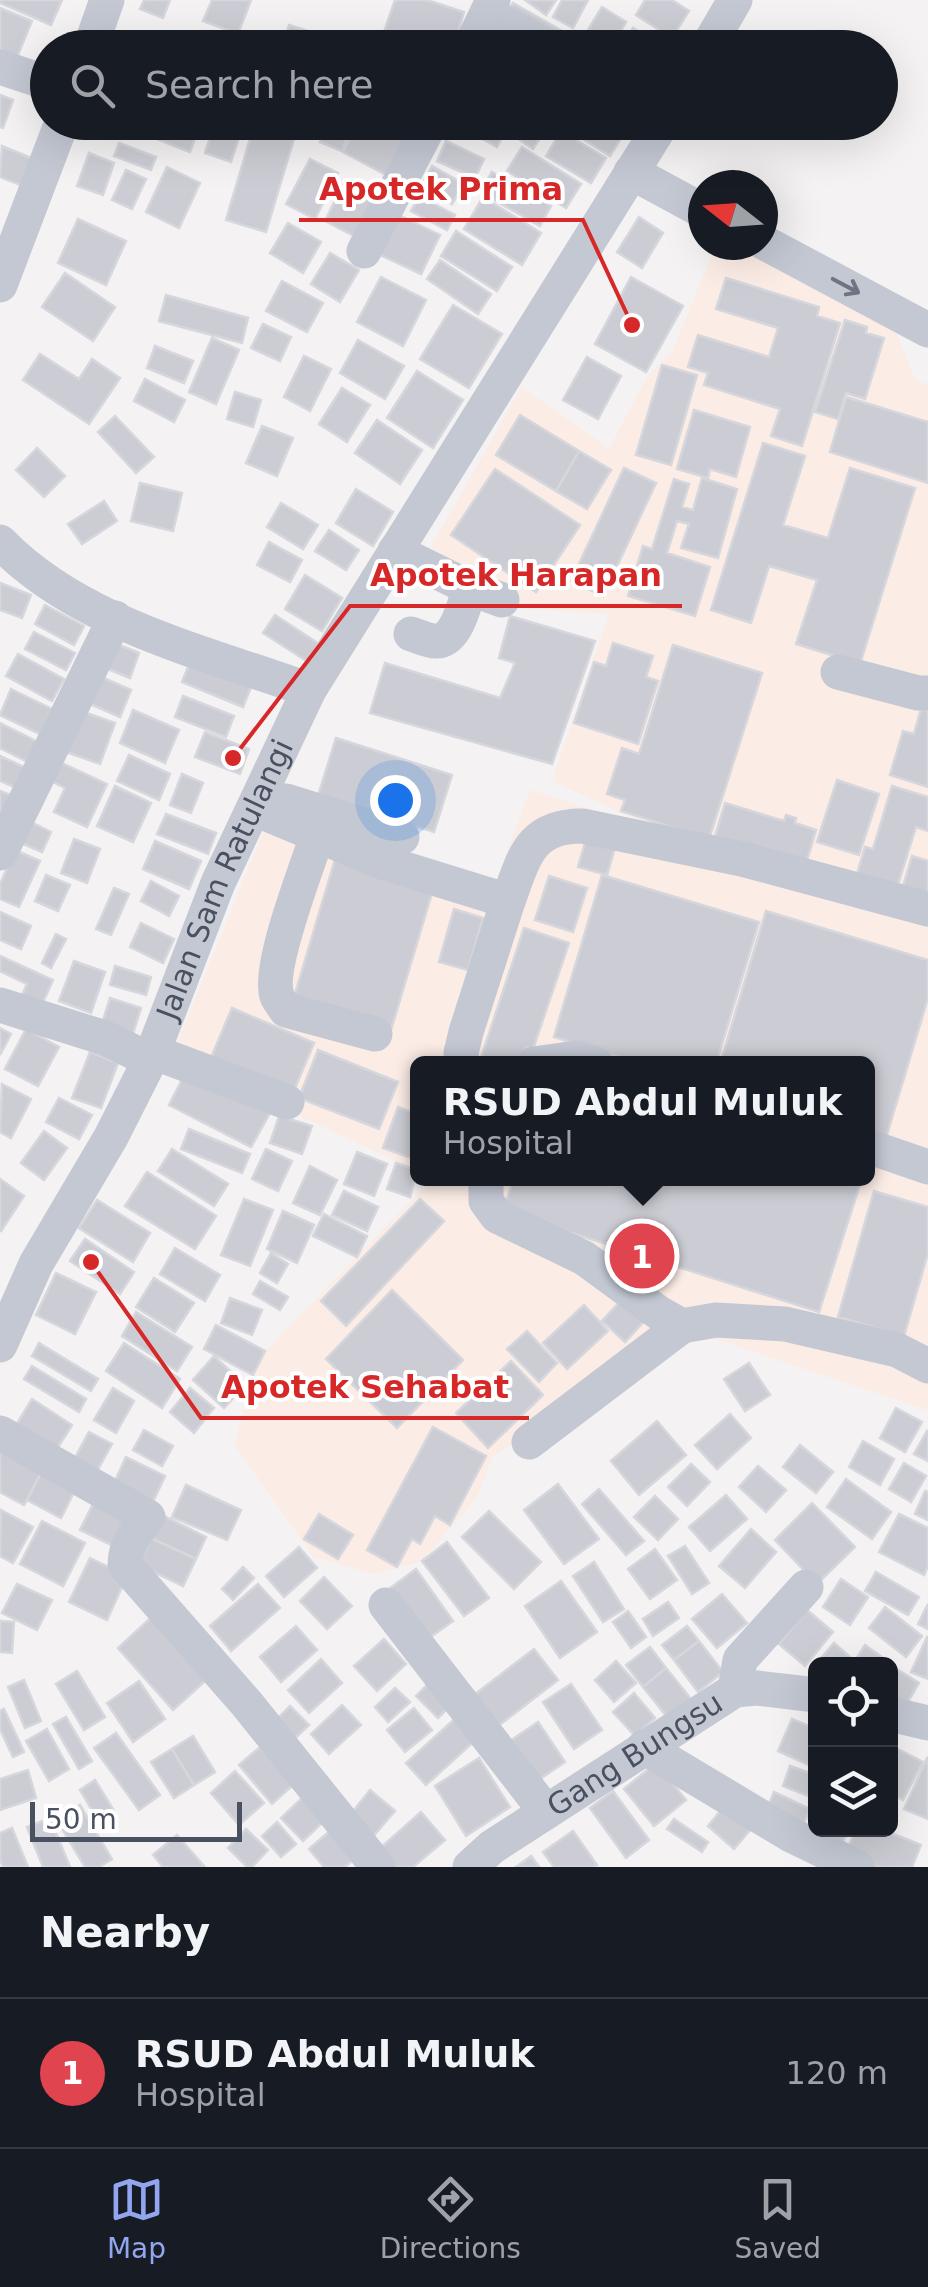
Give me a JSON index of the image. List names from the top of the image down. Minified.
{"streets":{"street":["Jalan Sam Ratulangi","Gang Bungsu"]},"places":["Apotek Prima","Apotek Harapan","Apotek Sehabat"],"scale_bar":"50 m","north":"left","page":{"search":"Search here","popup":["RSUD Abdul Muluk","Hospital"],"pins":"1","scale":"50 m","heading":"Nearby","list":[{"mark":"1","name":"RSUD Abdul Muluk","note":"Hospital","value":"120 m"}],"nav":["Map","Directions","Saved"]}}
